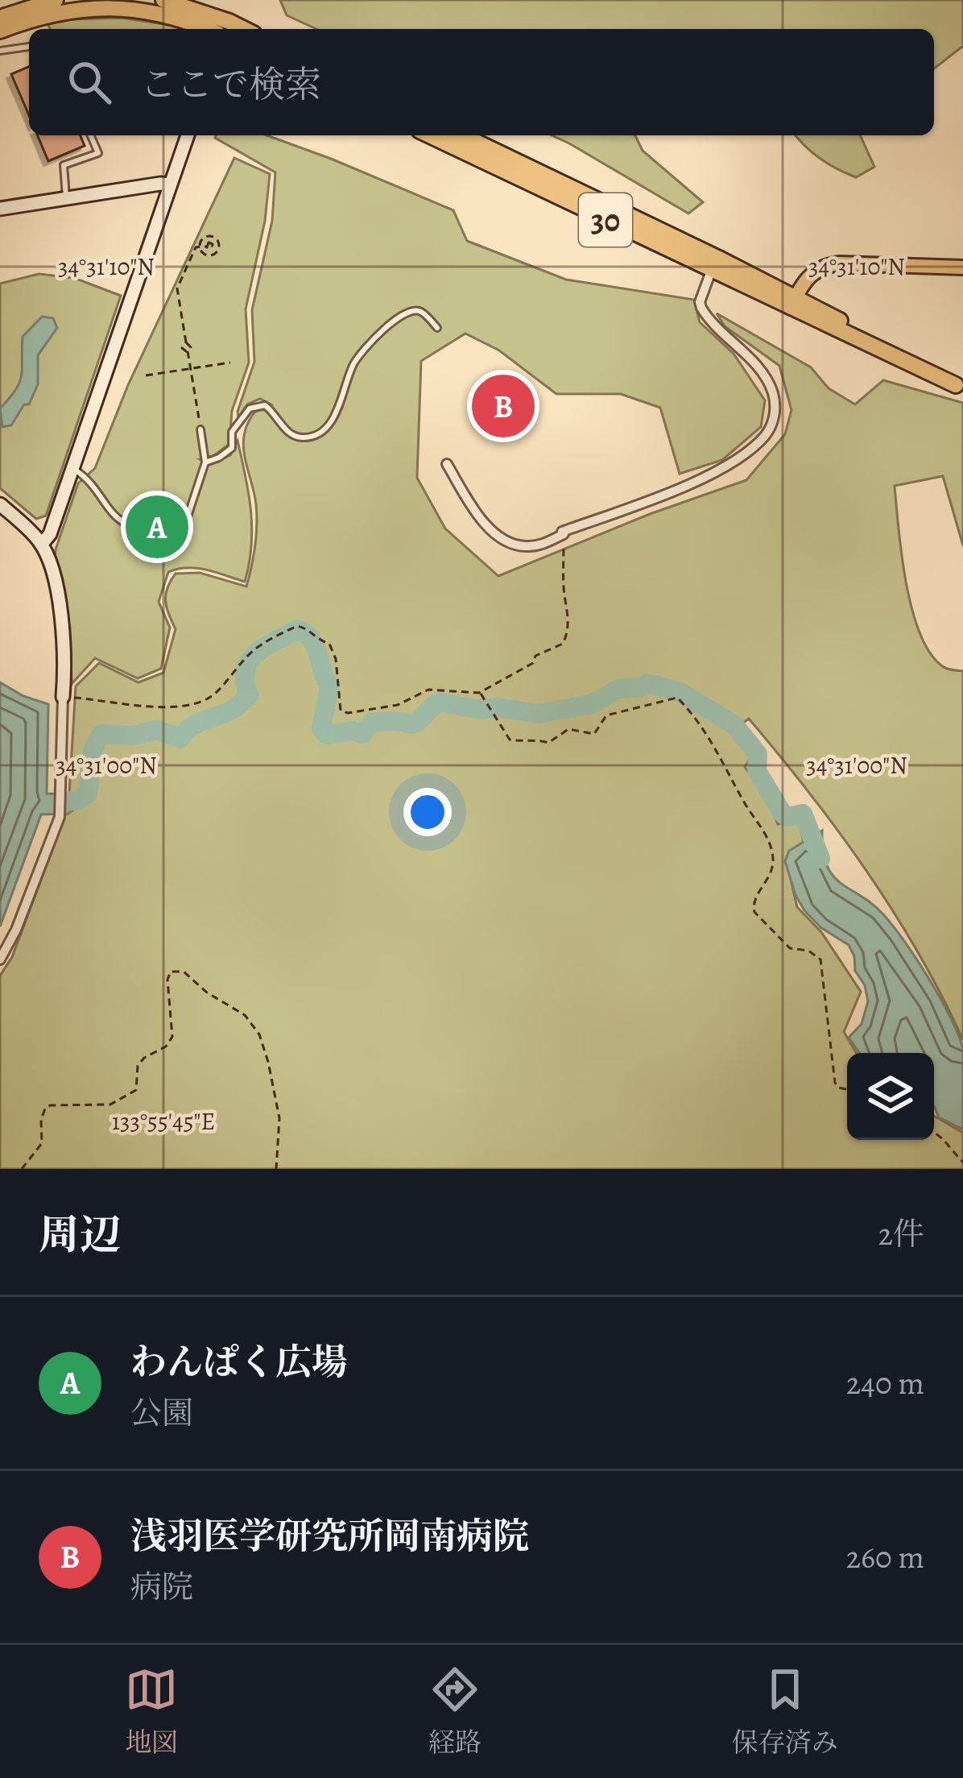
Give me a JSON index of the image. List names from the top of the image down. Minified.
{"streets":{"highway":["30"]},"page":{"search":"ここで検索","pins":["B","A"],"heading":["周辺","2件"],"list":[{"mark":"A","name":"わんぱく広場","note":"公園","value":"240 m"},{"mark":"B","name":"浅羽医学研究所岡南病院","note":"病院","value":"260 m"}],"nav":["地図","経路","保存済み"]},"coordinates":["34°31'10\"N","34°31'00\"N","133°55'45\"E"]}
